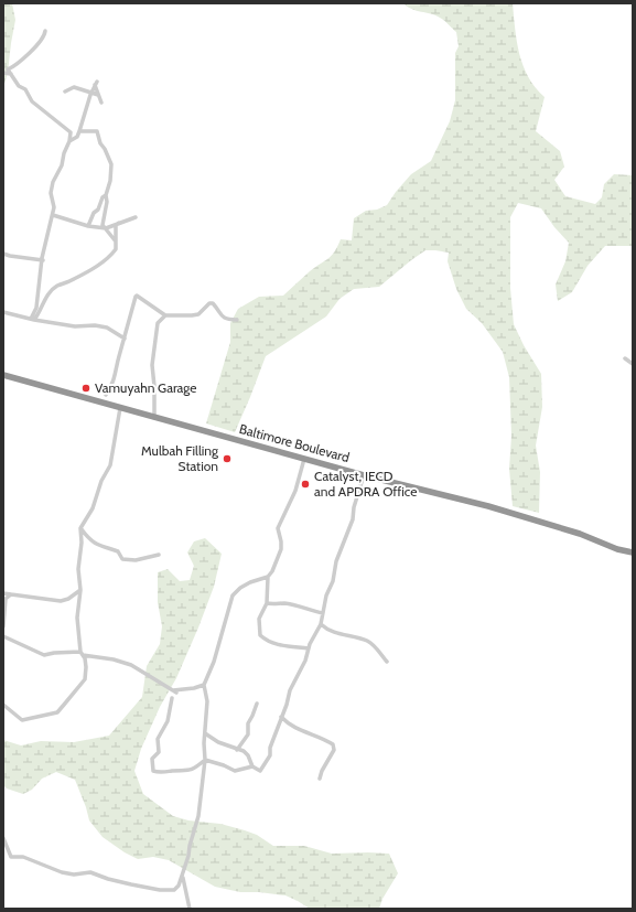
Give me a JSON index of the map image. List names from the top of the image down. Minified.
{"streets":{"highway":["Baltimore Boulevard"]},"places":["Vamuyahn Garage","Mulbah Filling Station","Catalyst, IECD and APDRA Office"]}
